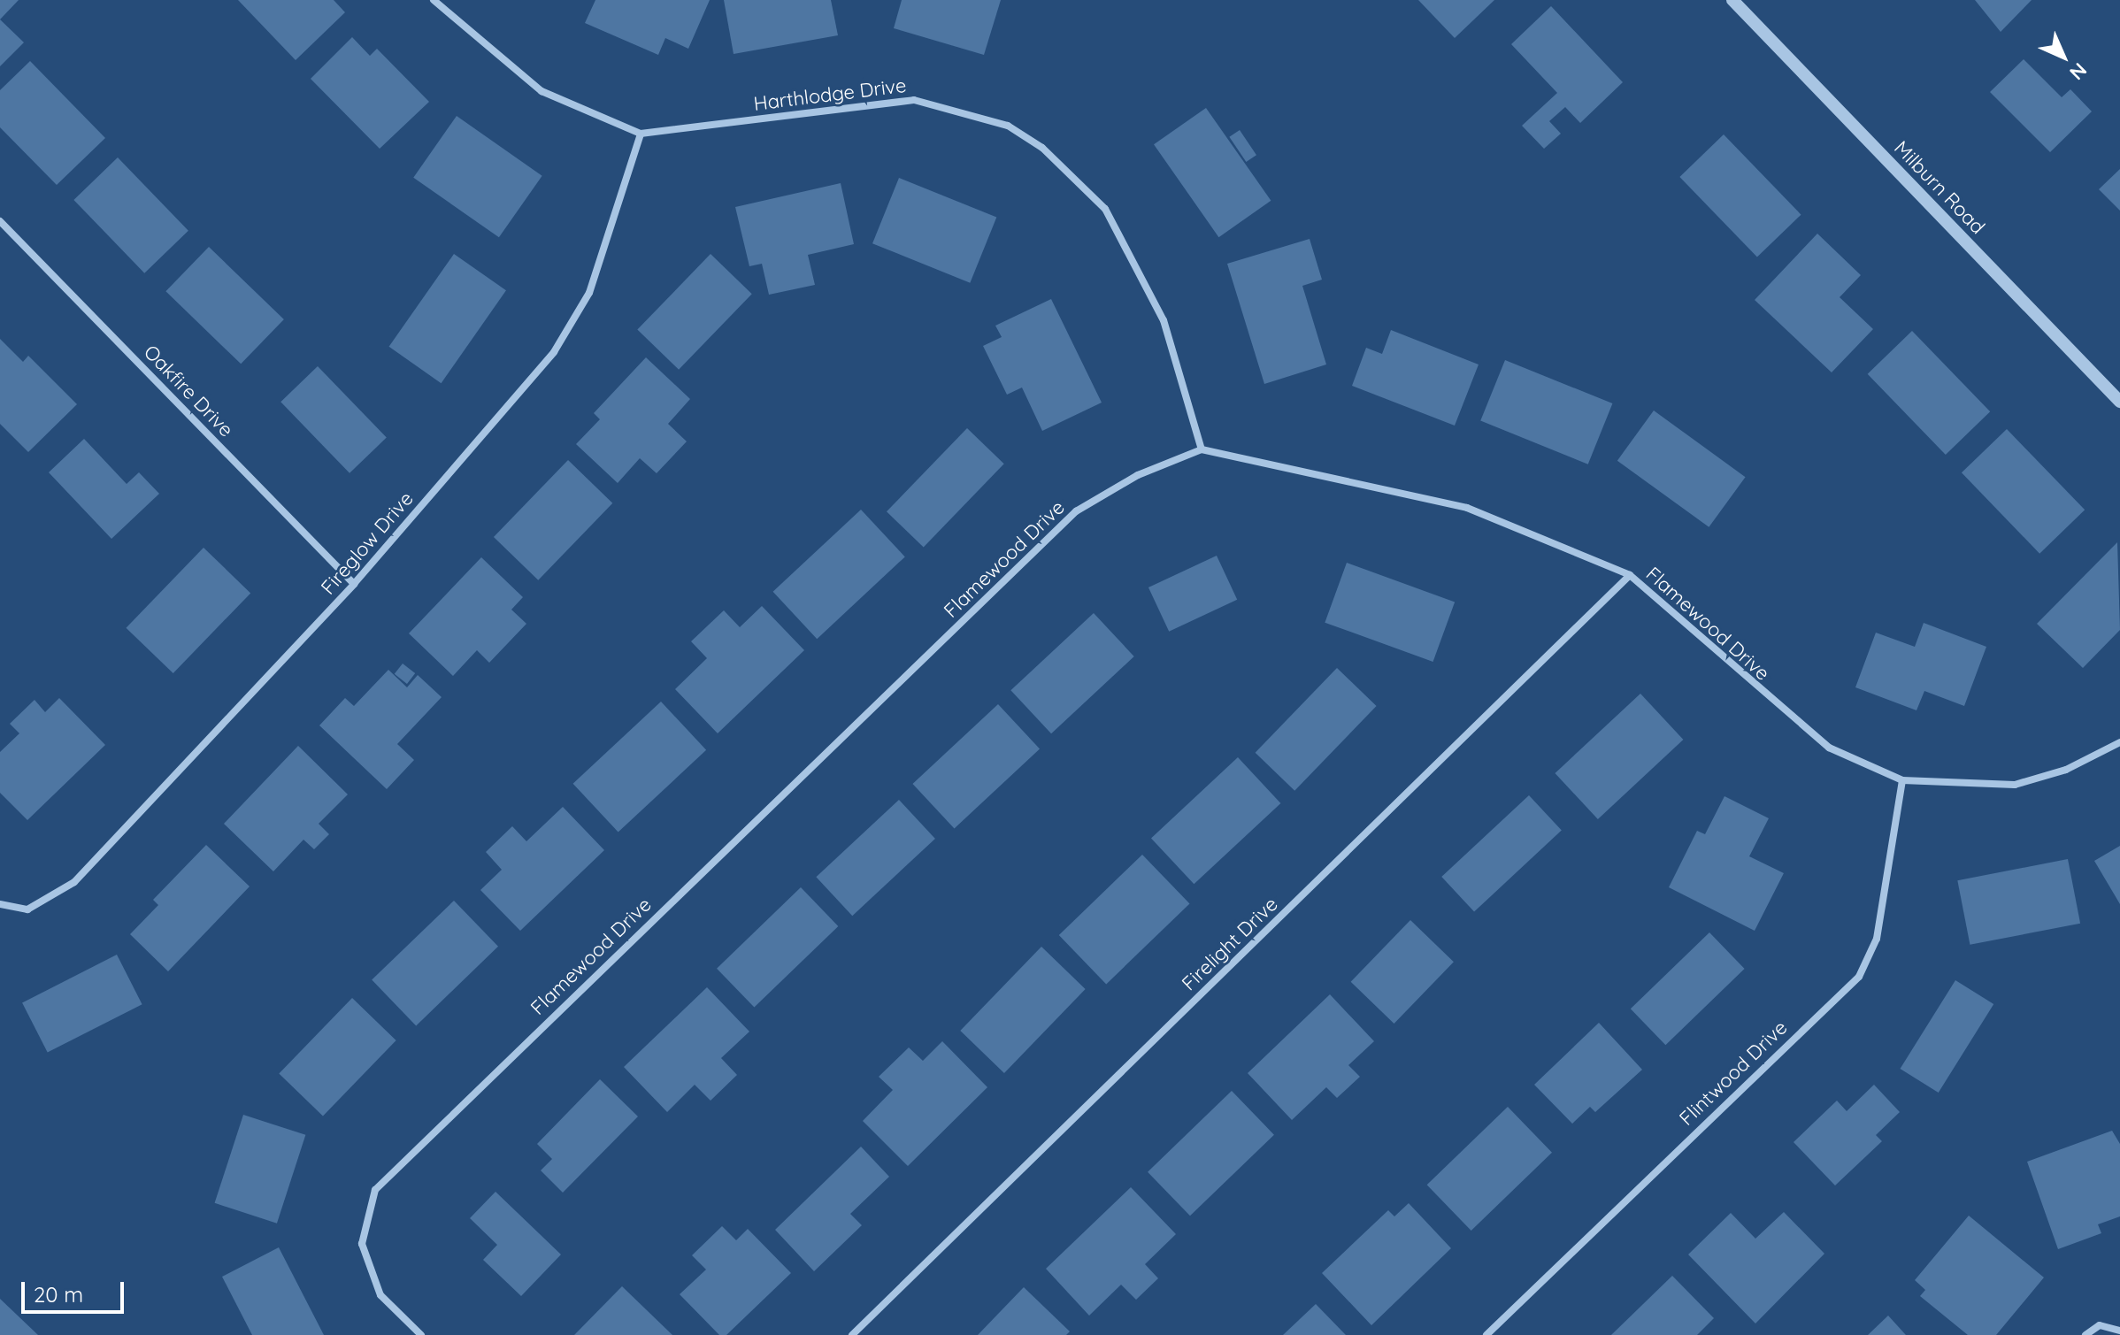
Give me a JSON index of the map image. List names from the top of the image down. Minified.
{"streets":{"street":["Harthlodge Drive","Milburn Road","Oakfire Drive","Fireglow Drive","Flamewood Drive","Firelight Drive","Flintwood Drive"]},"crossings":[["Harthlodge Drive","Fireglow Drive"],["Harthlodge Drive","Flamewood Drive"],["Oakfire Drive","Fireglow Drive"],["Flamewood Drive","Firelight Drive"],["Flamewood Drive","Flintwood Drive"]],"scale_bar":"20 m","north":"bottom right"}
